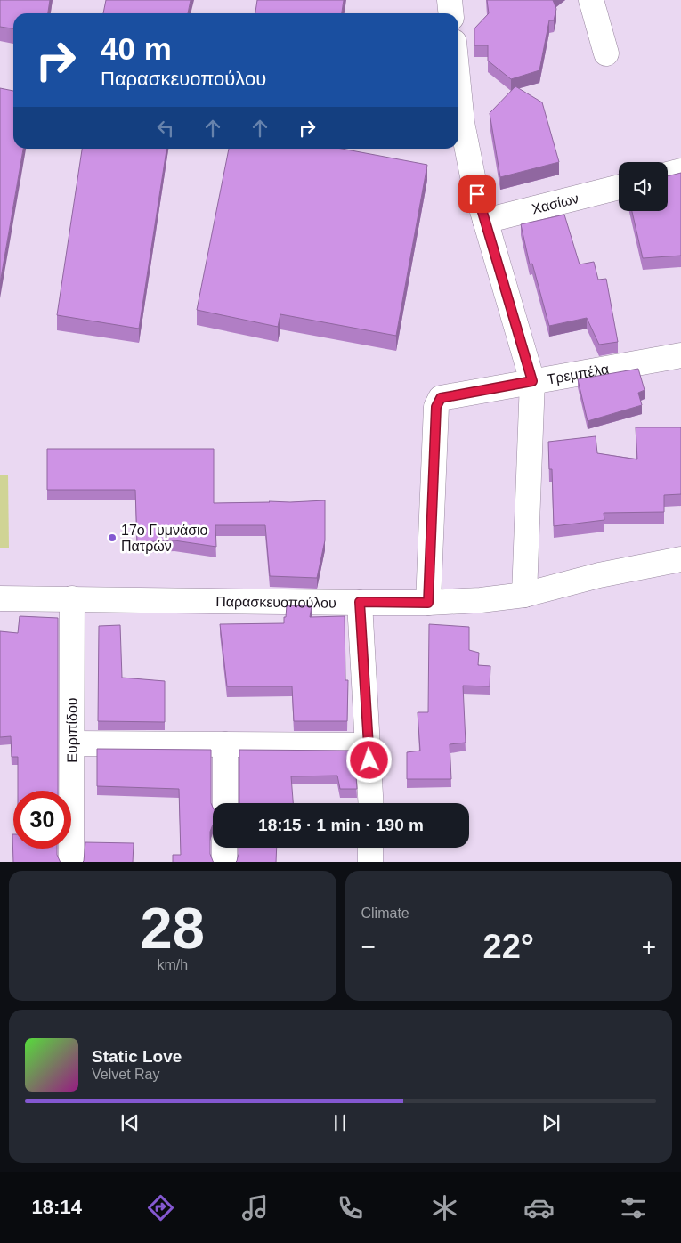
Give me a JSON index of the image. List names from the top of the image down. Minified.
{"streets":{"street":["Χασίων","Τρεμπέλα","Παρασκευοπούλου","Ευριπίδου"]},"crossings":[["Τρεμπέλα","Παρασκευοπούλου"],["Παρασκευοπούλου","Ευριπίδου"]],"places":["17ο Γυμνάσιο Πατρών"],"page":{"turn":["40 m","Παρασκευοπούλου"],"limit":"30","trip":"18:15 · 1 min · 190 m","tile":[["28","km/h"],"Climate"],"heat":["−","22°","+"],"song":["Static Love","Velvet Ray"],"tabs":"18:14"}}
